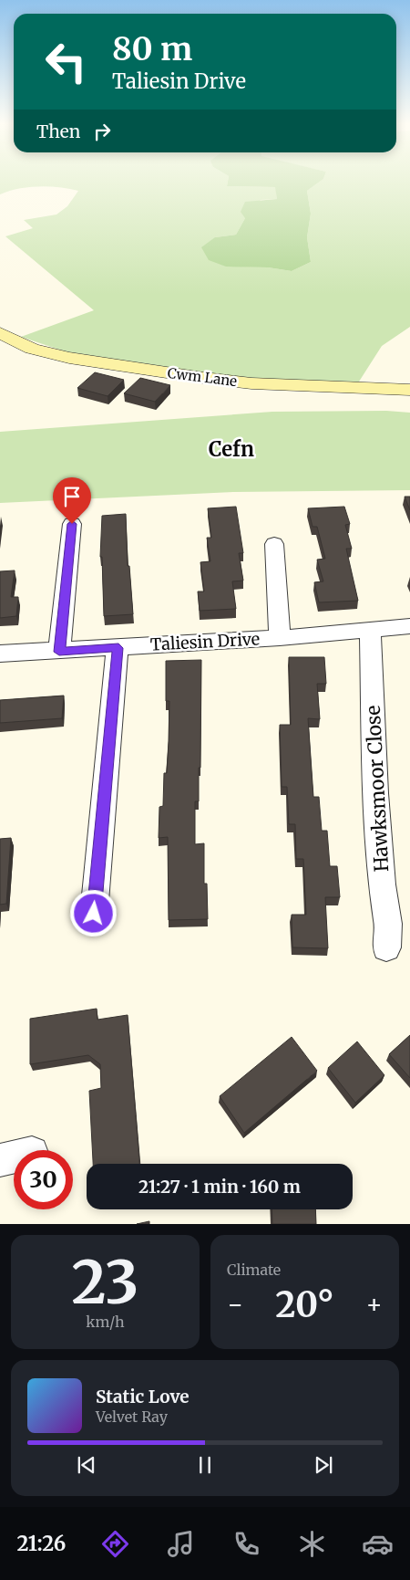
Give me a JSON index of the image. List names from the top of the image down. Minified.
{"streets":{"street":["Cwm Lane","Taliesin Drive","Hawksmoor Close"]},"crossings":[["Taliesin Drive","Hawksmoor Close"]],"districts":["Cefn"],"page":{"turn":["80 m","Taliesin Drive"],"then":"Then","limit":"30","trip":"21:27 · 1 min · 160 m","tile":[["23","km/h"],"Climate"],"heat":["−","20°","+"],"song":["Static Love","Velvet Ray"],"tabs":"21:26"}}
